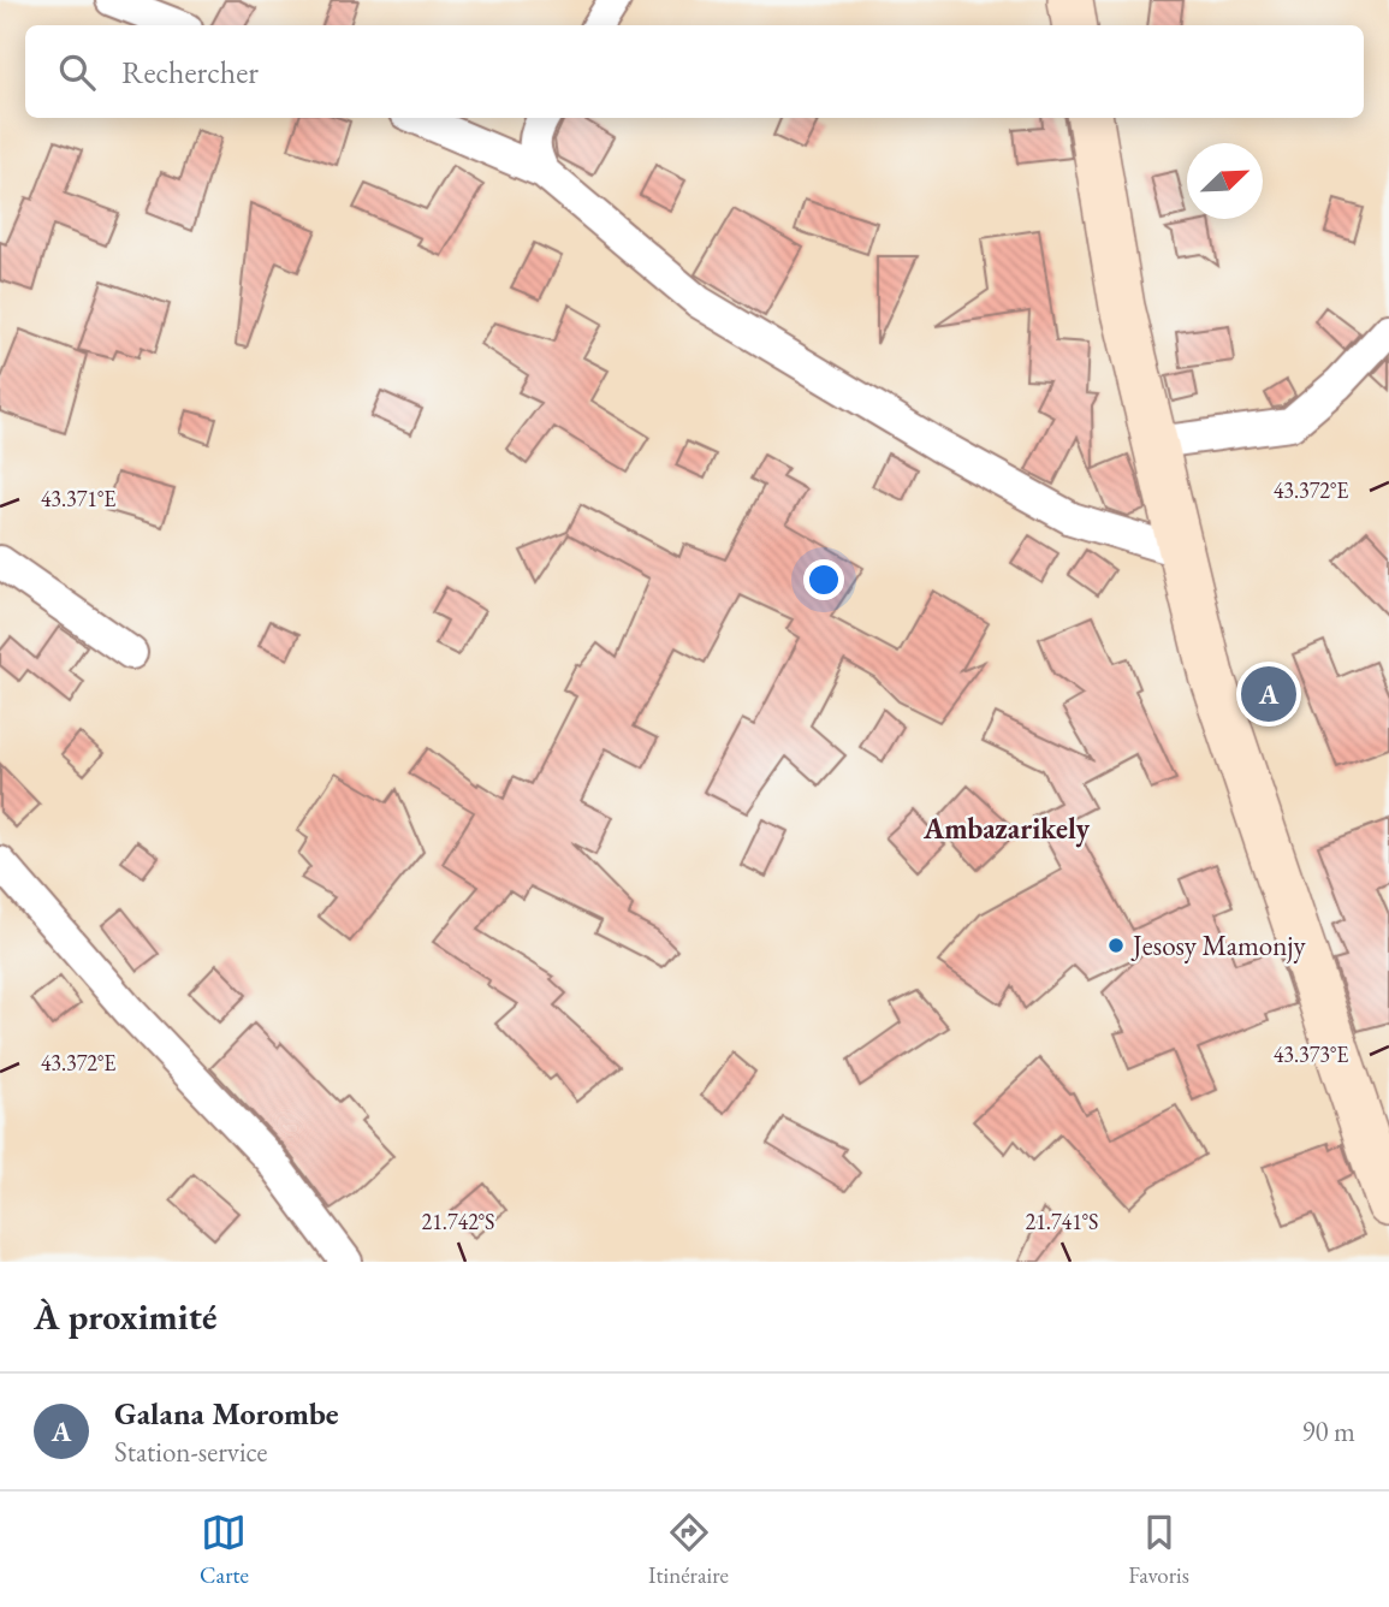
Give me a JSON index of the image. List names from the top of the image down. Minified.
{"districts":["Ambazarikely"],"places":["Jesosy Mamonjy"],"north":"top right","page":{"search":"Rechercher","pins":"A","heading":"À proximité","list":[{"mark":"A","name":"Galana Morombe","note":"Station-service","value":"90 m"}],"nav":["Carte","Itinéraire","Favoris"]},"coordinates":["43.372°E","43.371°E","43.373°E","21.742°S","21.741°S"]}
